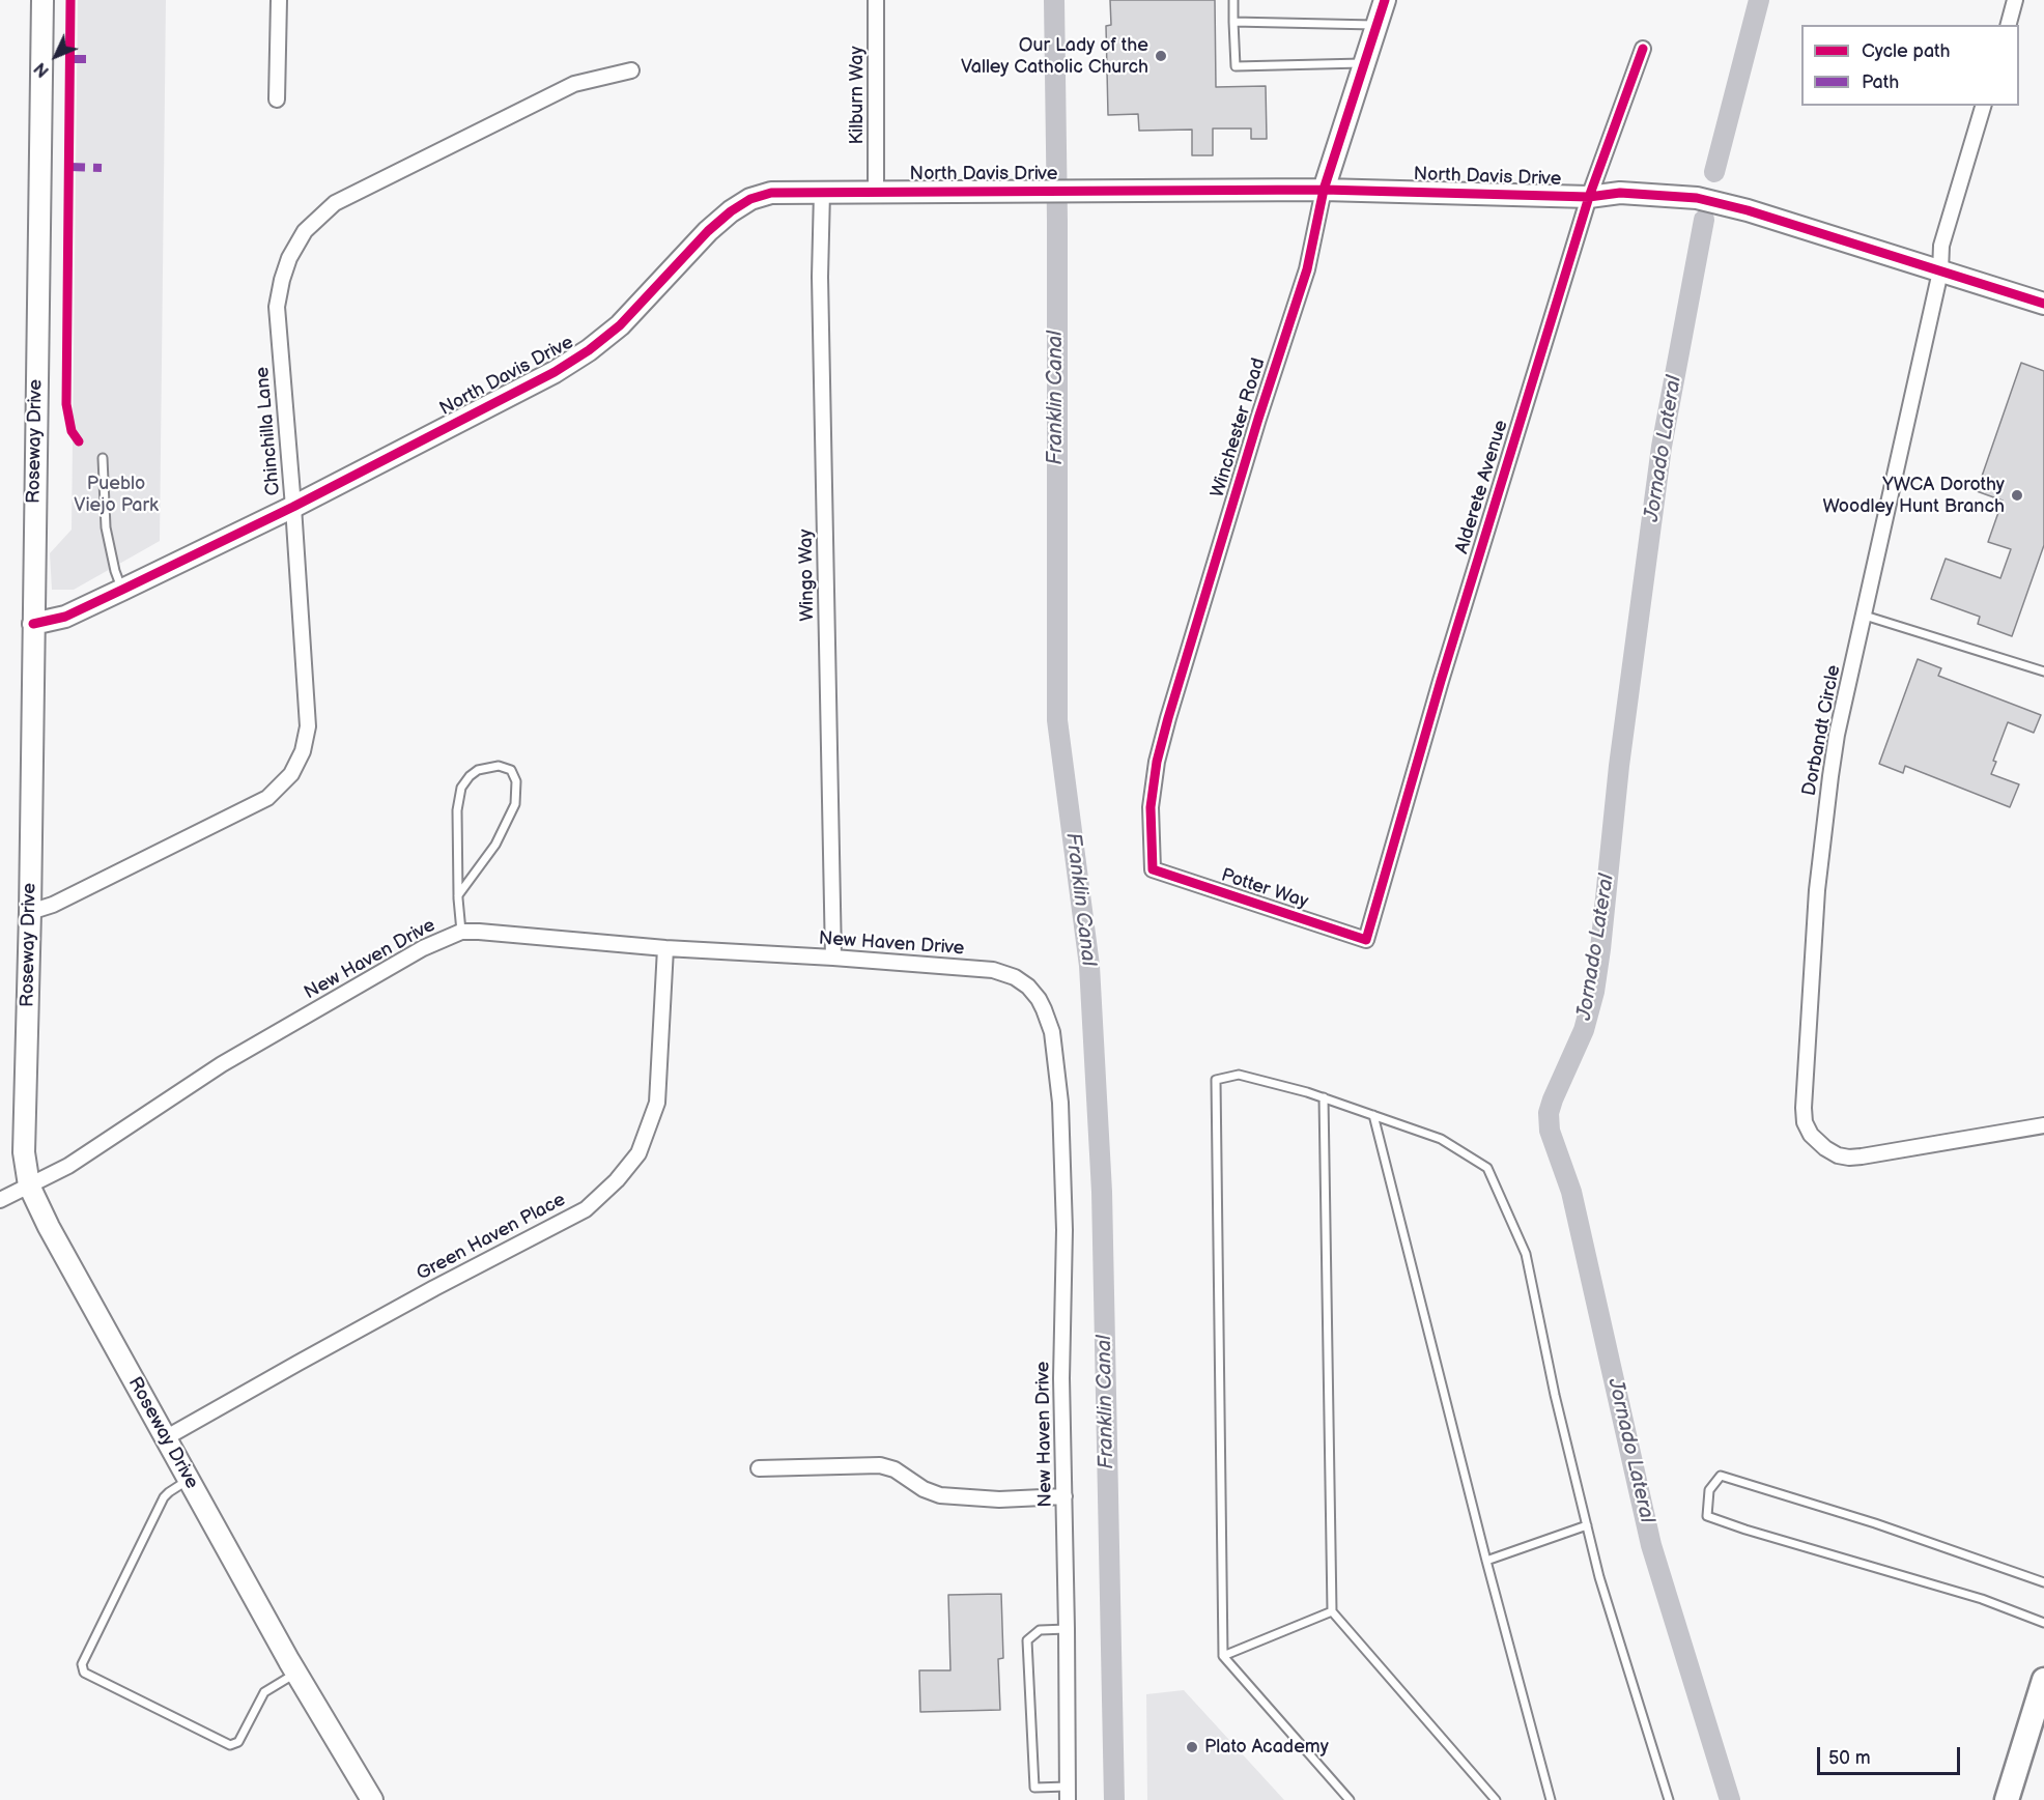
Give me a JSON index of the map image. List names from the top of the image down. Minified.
{"streets":{"street":["Kilburn Way","North Davis Drive","Winchester Road","Chinchilla Lane","Roseway Drive","Alderete Avenue","Wingo Way","Dorbandt Circle","Potter Way","New Haven Drive","Green Haven Place"]},"crossings":[["Kilburn Way","North Davis Drive"],["North Davis Drive","Winchester Road"],["North Davis Drive","Chinchilla Lane"],["North Davis Drive","Roseway Drive"],["North Davis Drive","Alderete Avenue"],["North Davis Drive","Wingo Way"],["North Davis Drive","Dorbandt Circle"],["Winchester Road","Potter Way"],["Chinchilla Lane","Roseway Drive"],["Roseway Drive","New Haven Drive"],["Roseway Drive","Green Haven Place"],["Alderete Avenue","Potter Way"],["Wingo Way","New Haven Drive"],["New Haven Drive","Green Haven Place"]],"water":["Franklin Canal","Jornado Lateral"],"parks":["Pueblo Viejo Park"],"places":["Our Lady of the Valley Catholic Church","YWCA Dorothy Woodley Hunt Branch","Plato Academy"],"legend":["Cycle path","Path"],"scale_bar":"50 m","north":"bottom left"}
